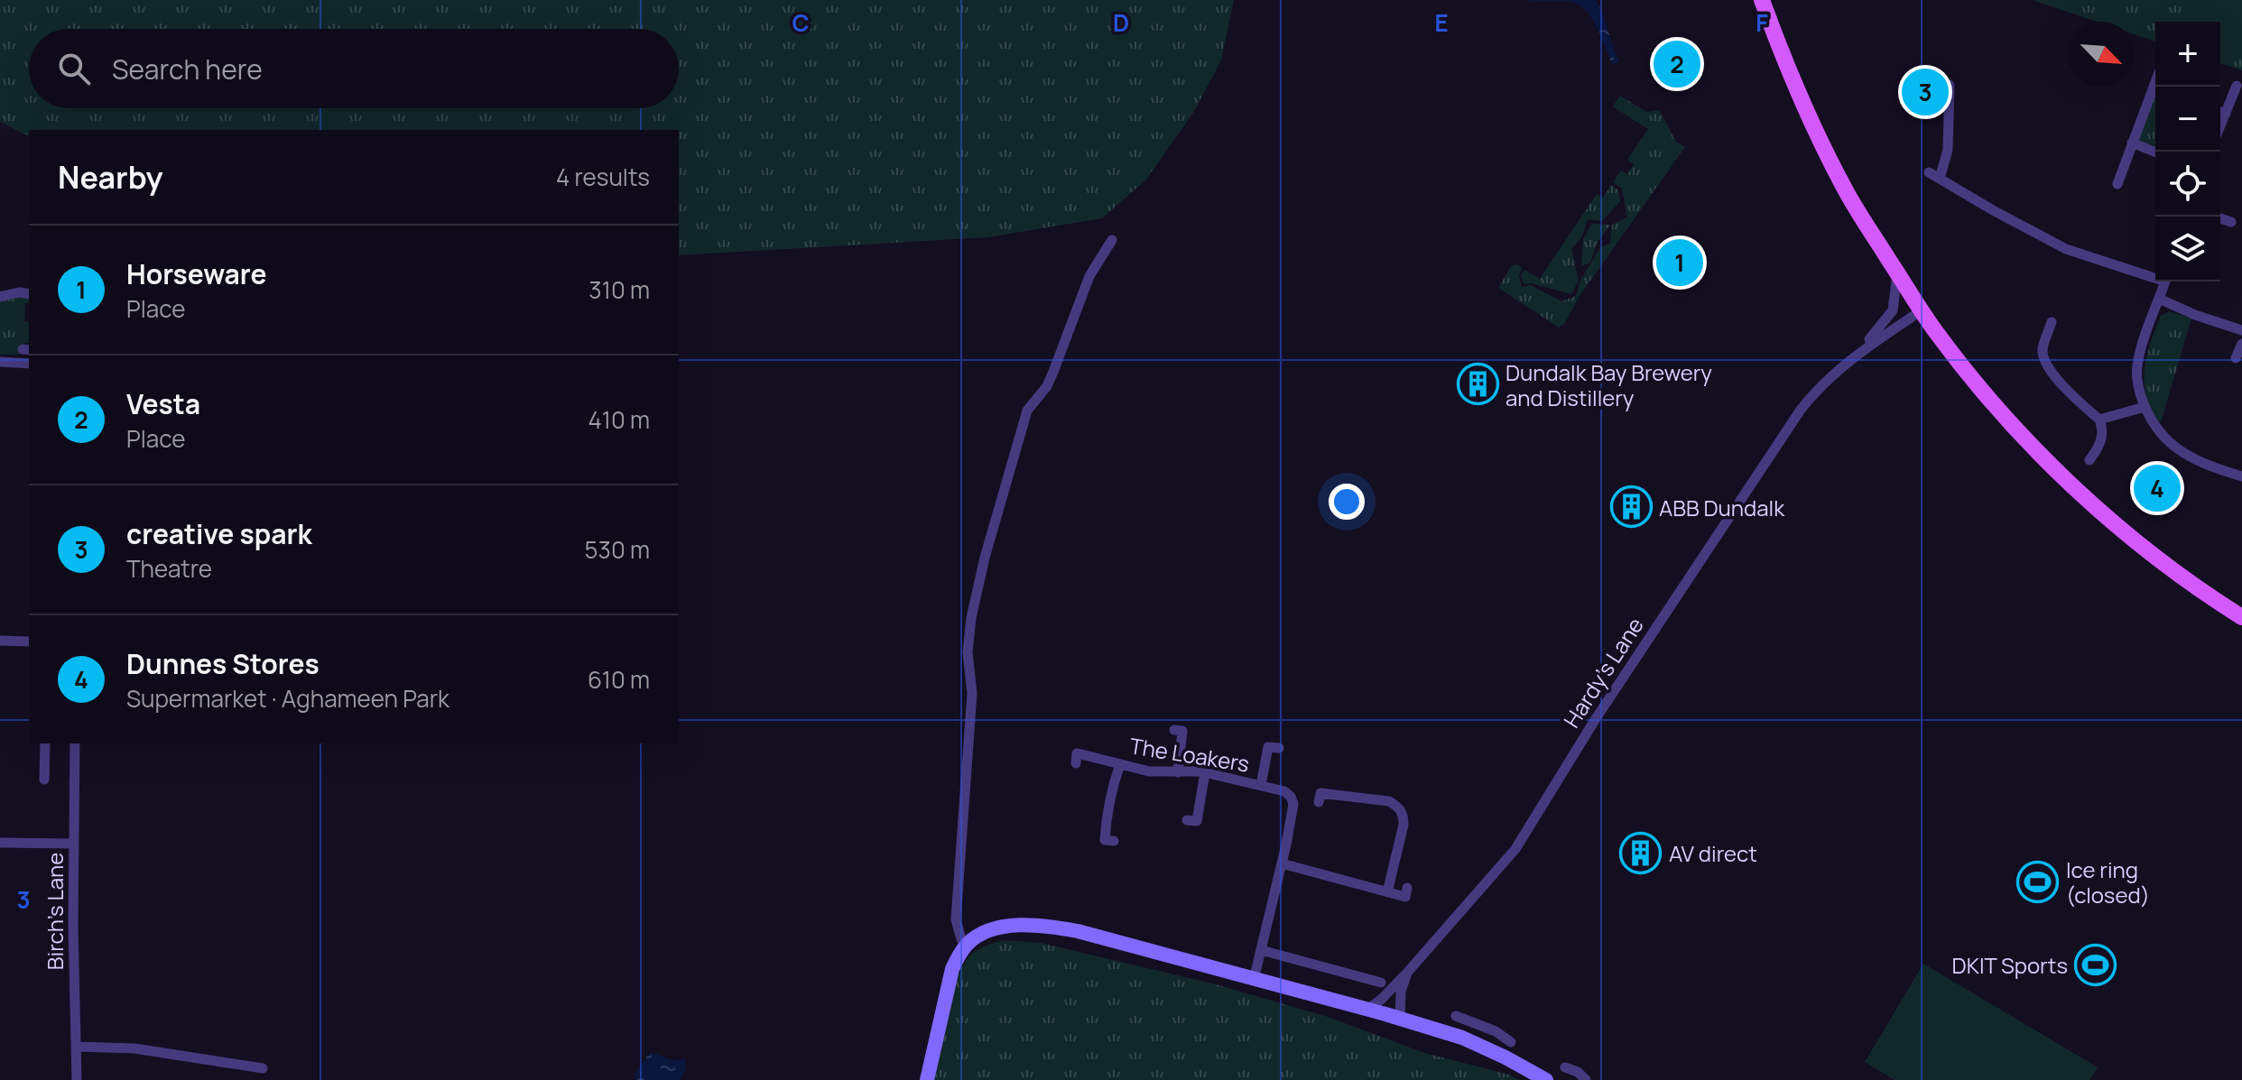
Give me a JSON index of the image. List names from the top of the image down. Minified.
{"streets":{"street":["Hardy's Lane","The Loakers","Birch's Lane"]},"places":{"building":["Dundalk Bay Brewery and Distillery","ABB Dundalk","AV direct"],"sports":["Ice ring (closed)","DKIT Sports"]},"north":"bottom right","page":{"map_buttons":["+","−"],"search":"Search here","pins":["2","3","1","4"],"heading":["Nearby","4 results"],"list":[{"mark":"1","name":"Horseware","note":"Place","value":"310 m"},{"mark":"2","name":"Vesta","note":"Place","value":"410 m"},{"mark":"3","name":"creative spark","note":"Theatre","value":"530 m"},{"mark":"4","name":"Dunnes Stores","note":"Supermarket · Aghameen Park","value":"610 m"}]},"grid":{"columns":["C","D","E","F"],"rows":["3"]}}
